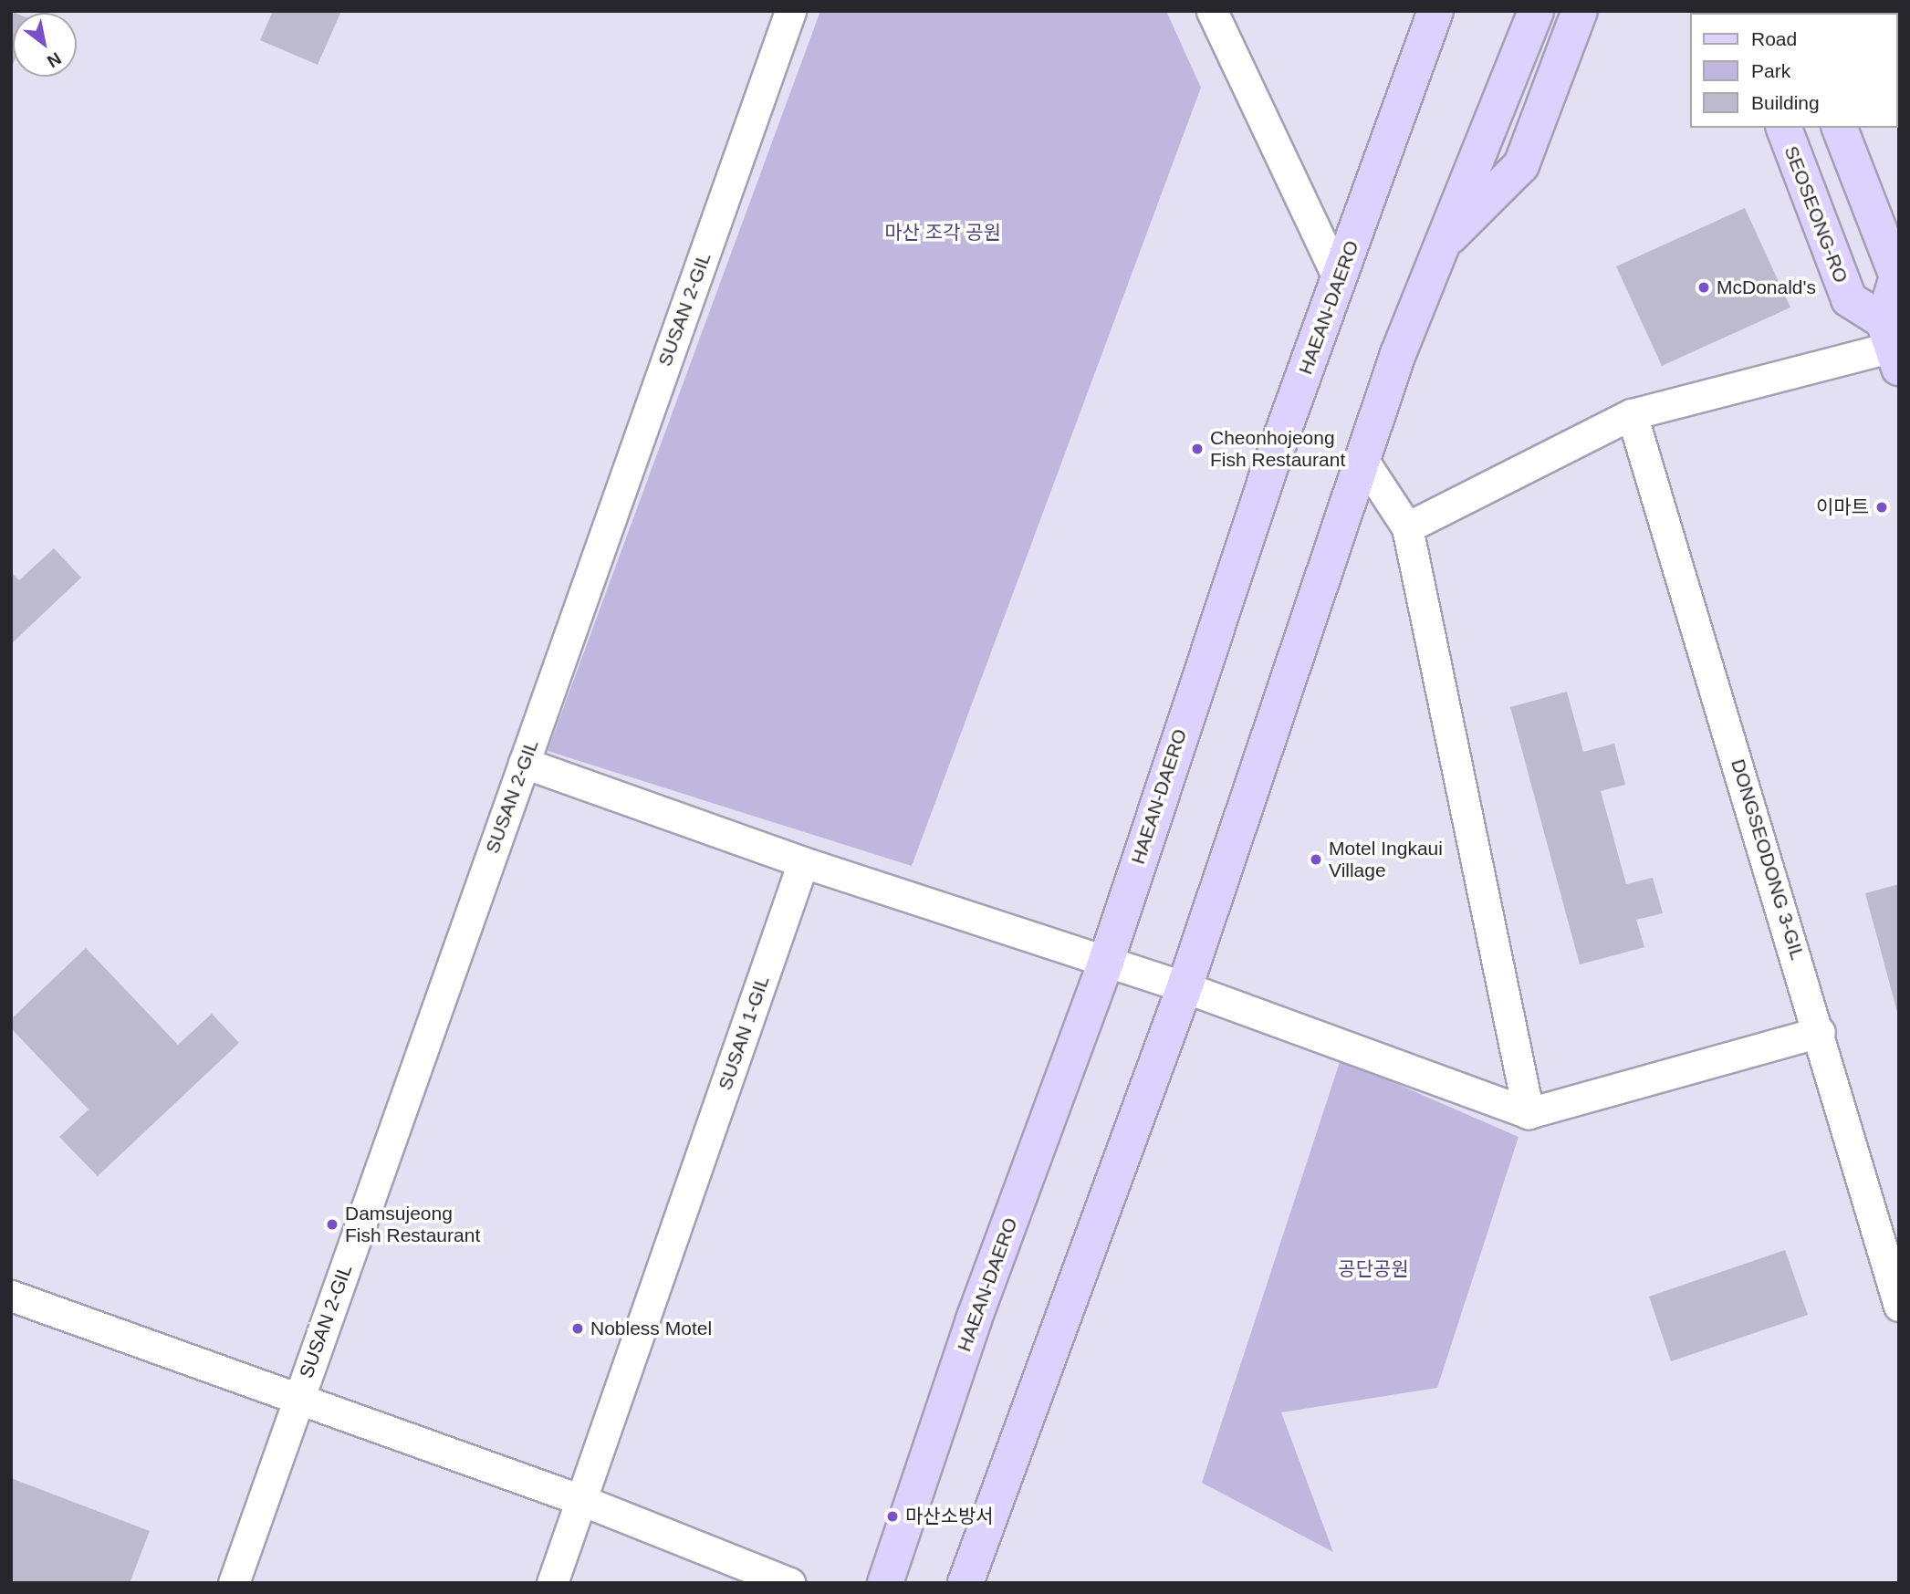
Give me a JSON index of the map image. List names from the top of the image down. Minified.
{"streets":{"main road":["SEOSEONG-RO","HAEAN-DAERO"],"street":["SUSAN 2-GIL","DONGSEODONG 3-GIL","SUSAN 1-GIL"]},"parks":["마산 조각 공원","공단공원"],"places":["McDonald's","Cheonhojeong Fish Restaurant","이마트","Motel Ingkaui Village","Damsujeong Fish Restaurant","Nobless Motel","마산소방서"],"legend":["Road","Park","Building"],"north":"bottom right"}
